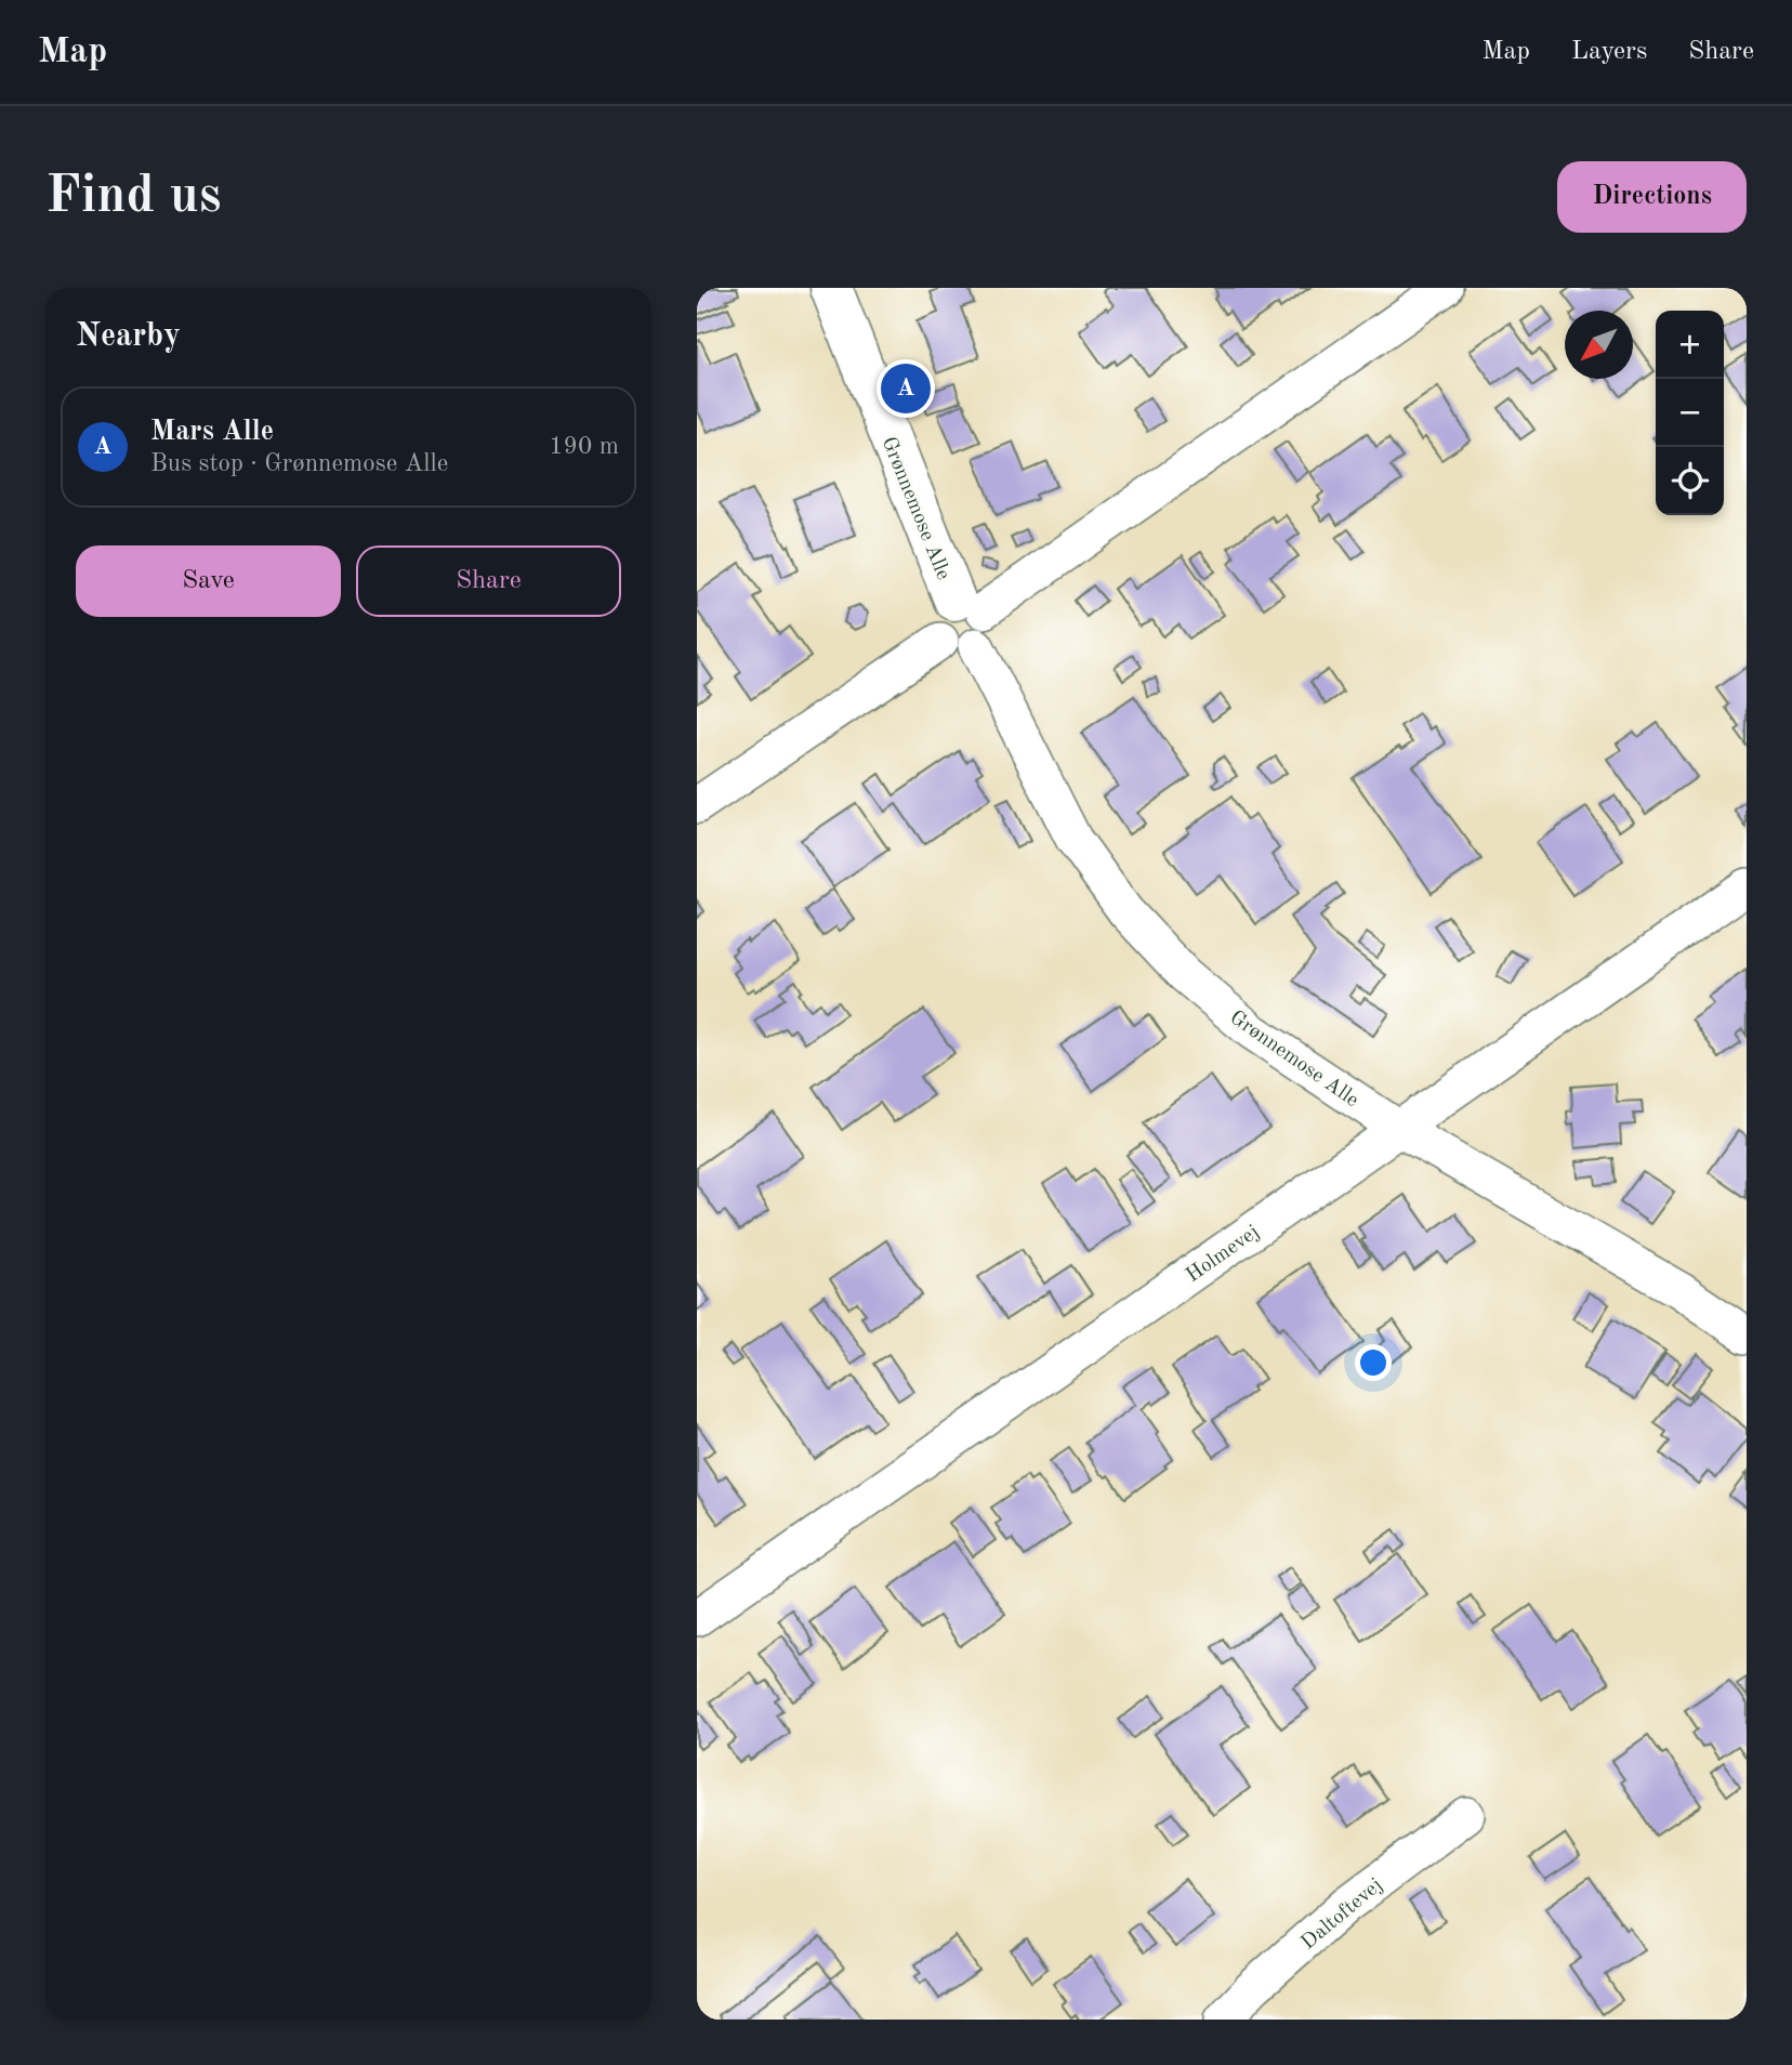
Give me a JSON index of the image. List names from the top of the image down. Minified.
{"streets":{"street":["Grønnemose Alle","Holmevej","Daltoftevej"]},"crossings":[["Grønnemose Alle","Holmevej"]],"north":"bottom left","page":{"header":"Map","nav":["Map","Layers","Share"],"buttons":["Directions",["Save","Share"]],"title":"Find us","heading":"Nearby","map_buttons":["+","−"],"pins":"A","list":[{"mark":"A","name":"Mars Alle","note":"Bus stop · Grønnemose Alle","value":"190 m"}]}}
